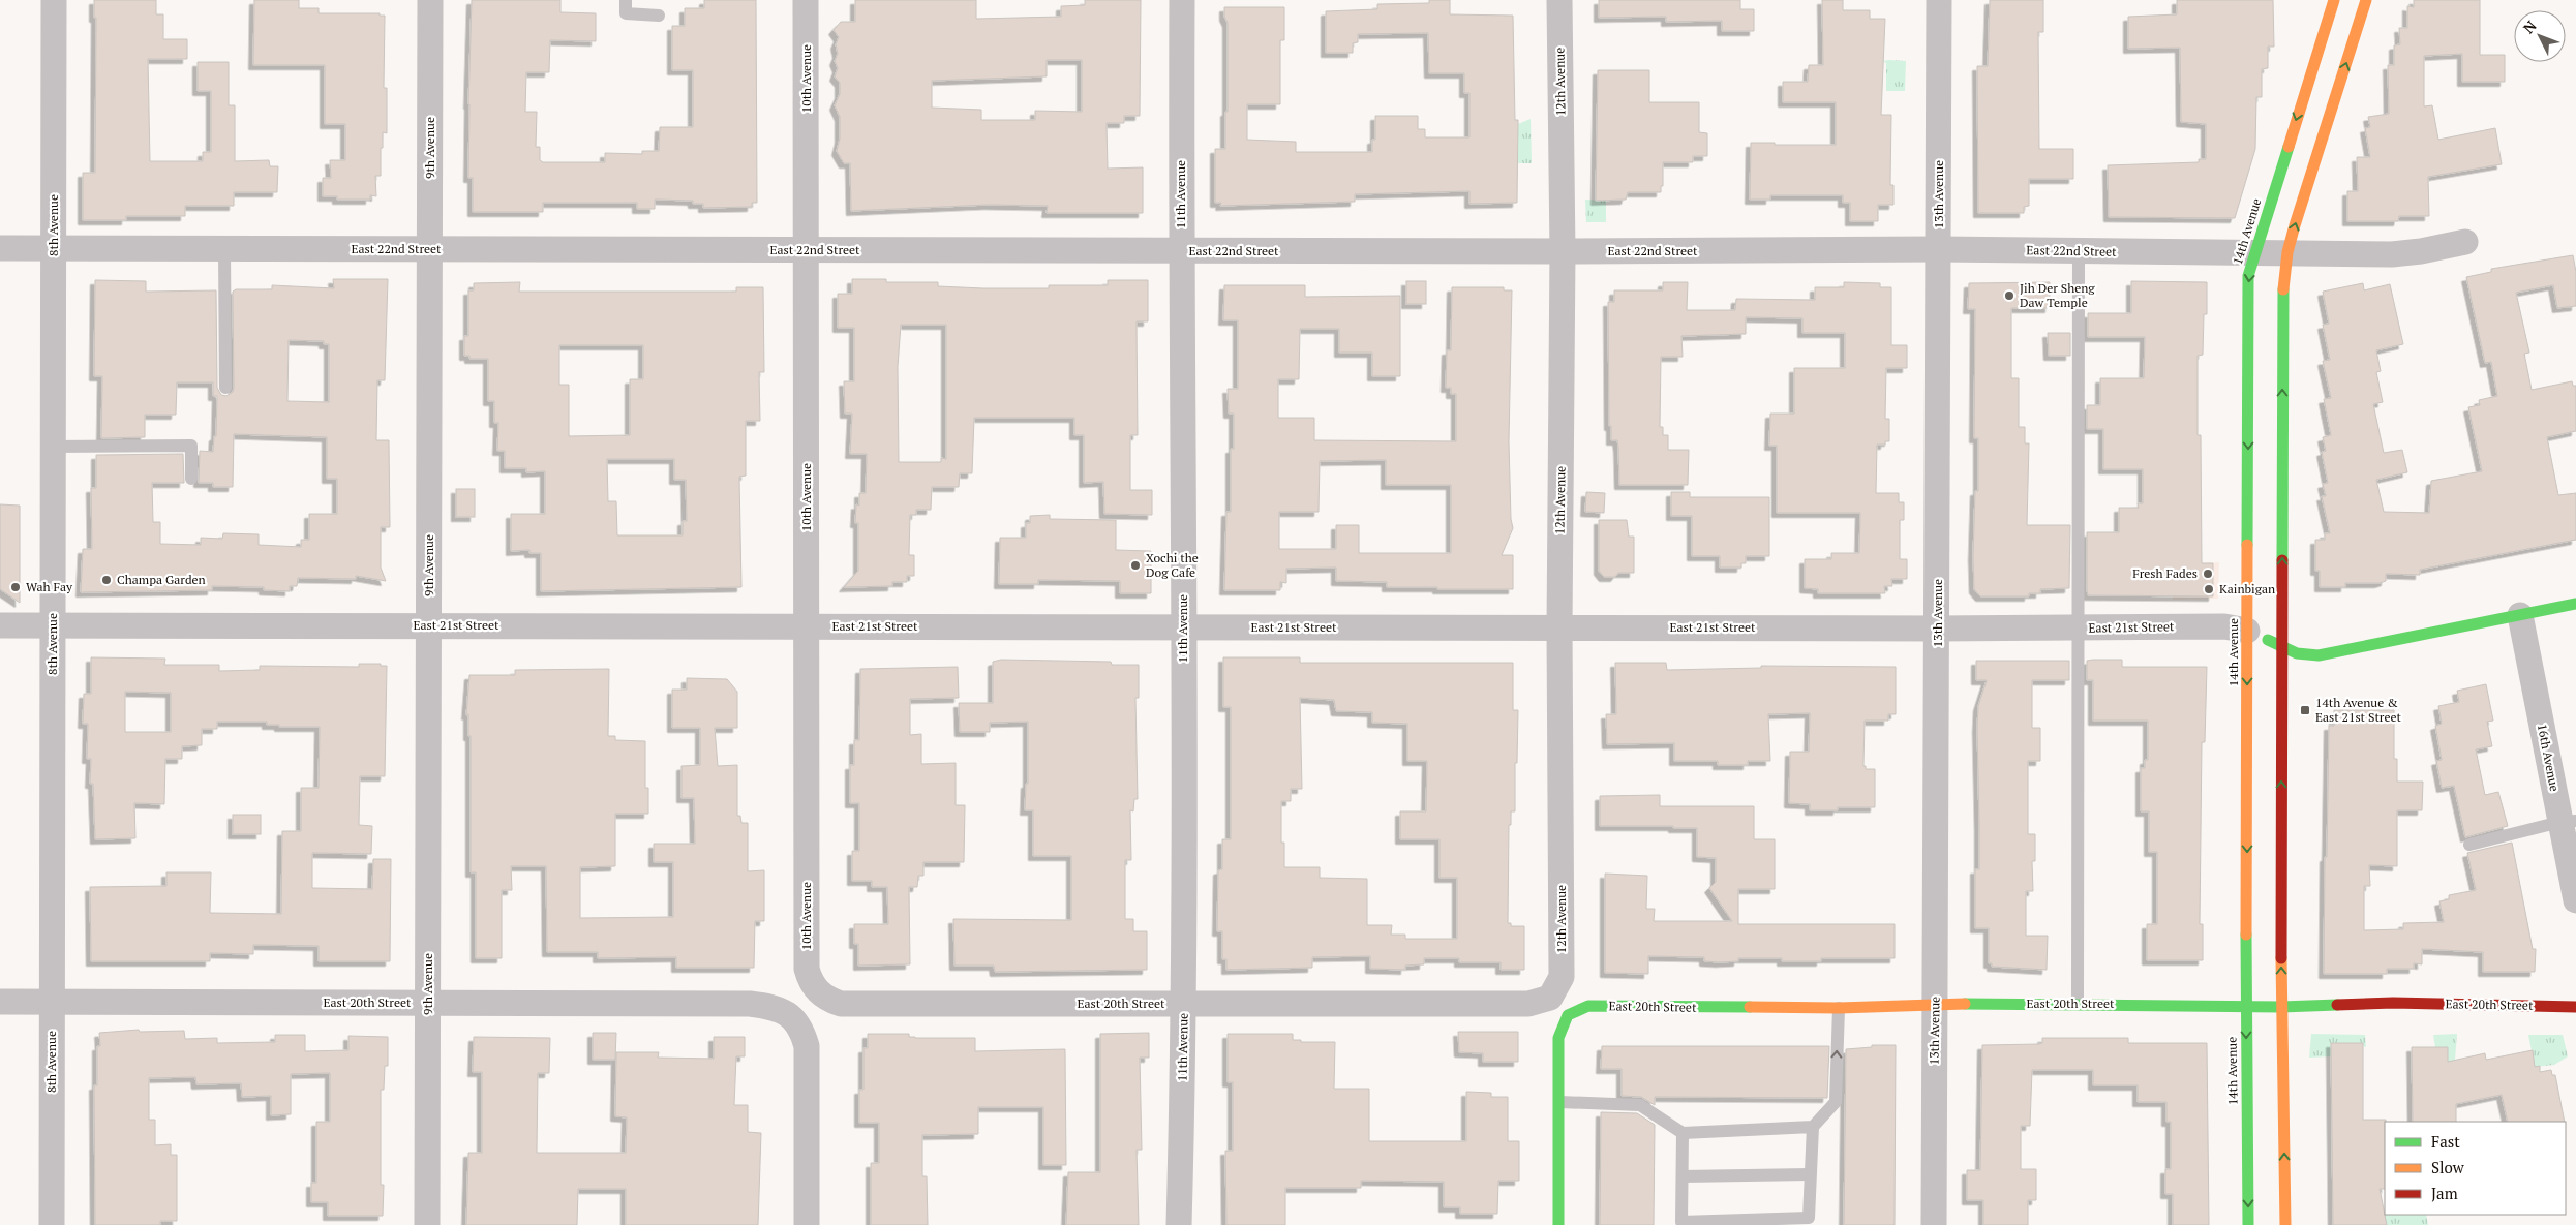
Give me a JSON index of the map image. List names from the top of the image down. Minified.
{"streets":{"main road":["12th Avenue","14th Avenue","East 21st Street","East 20th Street"],"street":["10th Avenue","9th Avenue","11th Avenue","13th Avenue","8th Avenue","East 22nd Street","16th Avenue"]},"crossings":[["10th Avenue","East 22nd Street"],["10th Avenue","East 21st Street"],["10th Avenue","East 20th Street"],["12th Avenue","East 22nd Street"],["12th Avenue","East 21st Street"],["12th Avenue","East 20th Street"],["9th Avenue","East 22nd Street"],["9th Avenue","East 21st Street"],["9th Avenue","East 20th Street"],["11th Avenue","East 22nd Street"],["11th Avenue","East 21st Street"],["11th Avenue","East 20th Street"],["13th Avenue","East 22nd Street"],["13th Avenue","East 21st Street"],["13th Avenue","East 20th Street"],["8th Avenue","East 22nd Street"],["8th Avenue","East 21st Street"],["8th Avenue","East 20th Street"],["14th Avenue","East 22nd Street"],["14th Avenue","East 21st Street"],["14th Avenue","East 20th Street"],["East 21st Street","16th Avenue"]],"places":{"other":["Jih Der Sheng Daw Temple","Xochi the Dog Cafe","Fresh Fades","Champa Garden","Wah Fay","Kainbigan"],"transit":["14th Avenue & East 21st Street"]},"legend":["Fast","Slow","Jam"],"north":"top left"}
